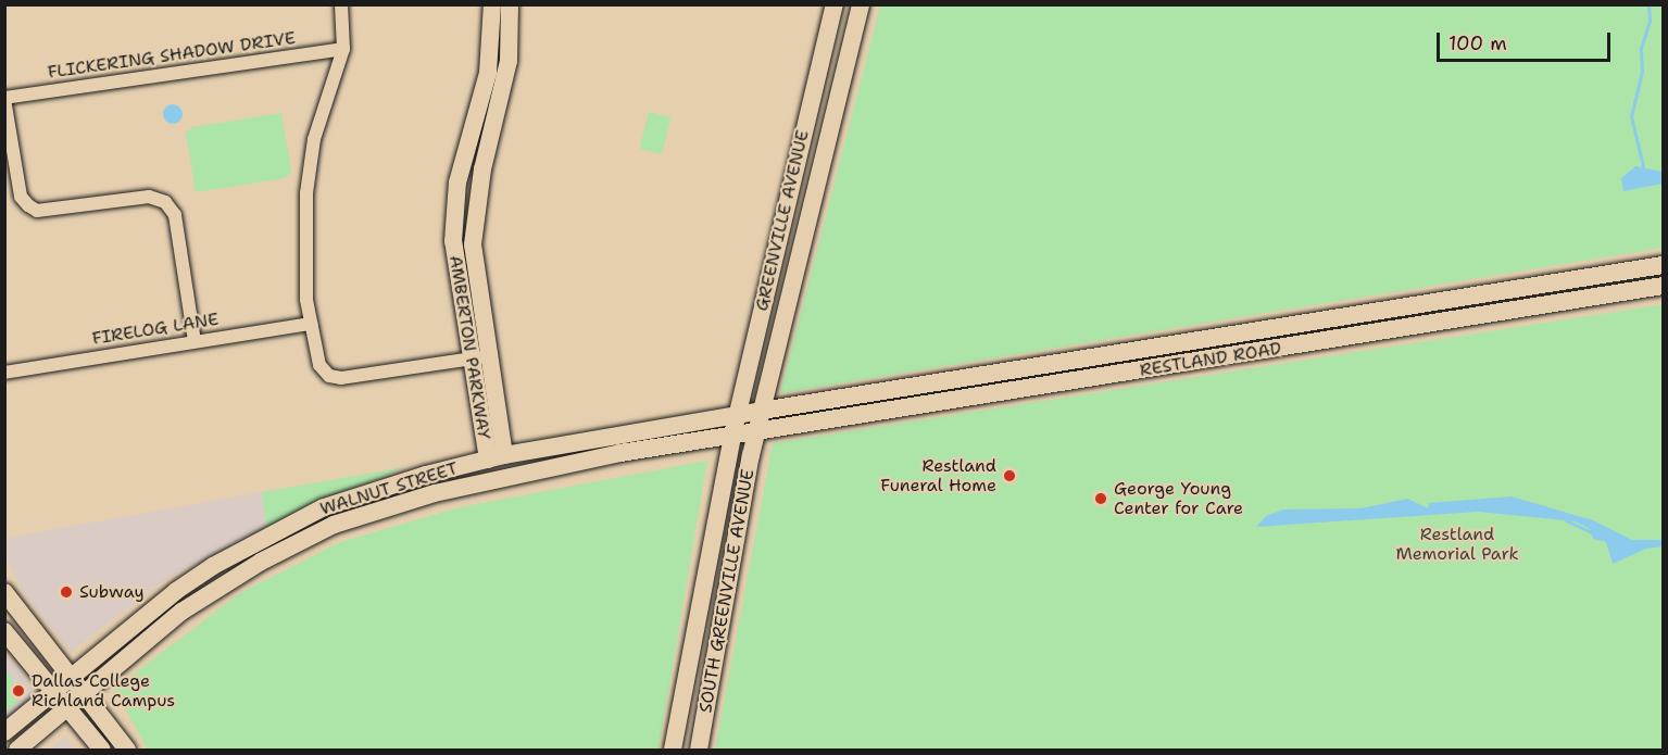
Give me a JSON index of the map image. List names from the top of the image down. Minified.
{"streets":{"main road":["GREENVILLE AVENUE","AMBERTON PARKWAY","RESTLAND ROAD","WALNUT STREET","SOUTH GREENVILLE AVENUE"],"street":["FLICKERING SHADOW DRIVE","FIRELOG LANE"]},"crossings":[["GREENVILLE AVENUE","RESTLAND ROAD"],["GREENVILLE AVENUE","WALNUT STREET"],["GREENVILLE AVENUE","SOUTH GREENVILLE AVENUE"],["AMBERTON PARKWAY","WALNUT STREET"],["RESTLAND ROAD","WALNUT STREET"],["RESTLAND ROAD","SOUTH GREENVILLE AVENUE"],["WALNUT STREET","SOUTH GREENVILLE AVENUE"]],"parks":["Restland Memorial Park"],"places":["Restland Funeral Home","George Young Center for Care","Subway","Dallas College Richland Campus"],"scale_bar":"100 m"}
